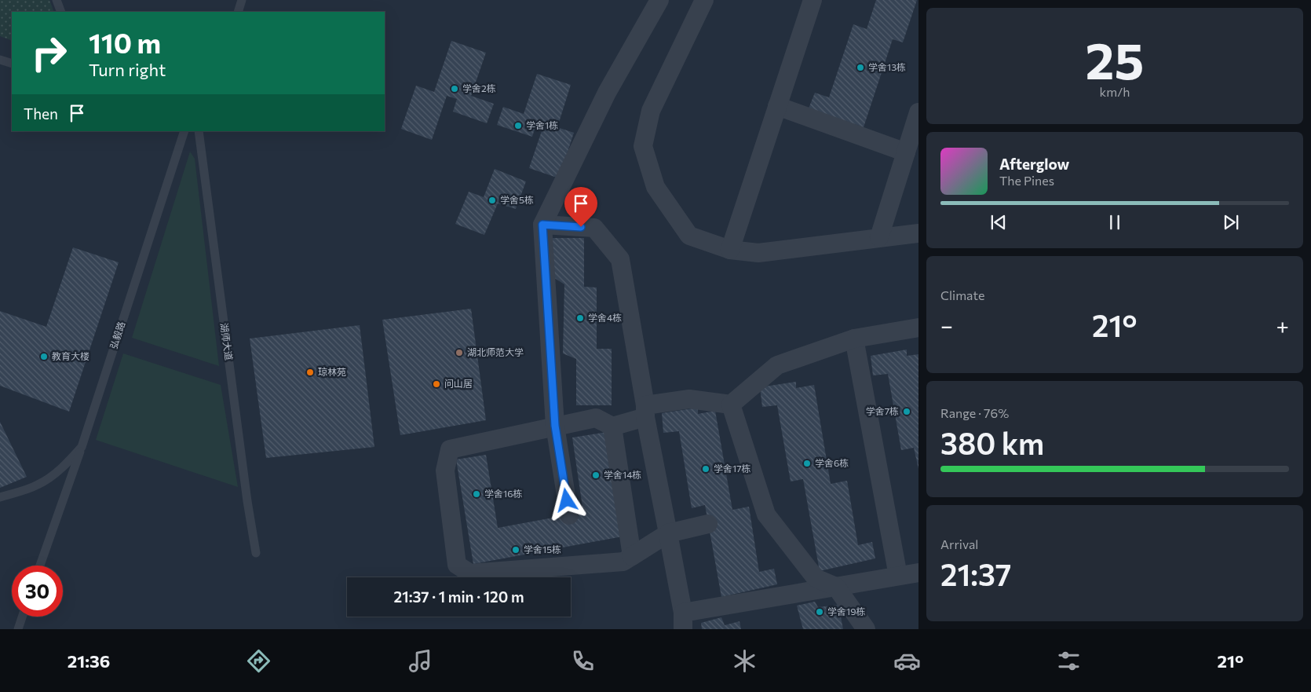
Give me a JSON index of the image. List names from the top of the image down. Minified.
{"streets":{"lane":["弘毅路","湖师大道"]},"places":["学舍13栋","学舍2栋","学舍1栋","学舍5栋","学舍4栋","湖北师范大学","教育大楼","琼林苑","问山居","学舍7栋","学舍6栋","学舍17栋","学舍14栋","学舍16栋","学舍15栋","学舍19栋"],"page":{"tile":[["25","km/h"],"Climate",["Range · 76%","380 km"],["Arrival","21:37"]],"turn":["110 m","Turn right"],"then":"Then","song":["Afterglow","The Pines"],"heat":["−","21°","+"],"limit":"30","trip":"21:37 · 1 min · 120 m","tabs":["21:36","21°"]}}
